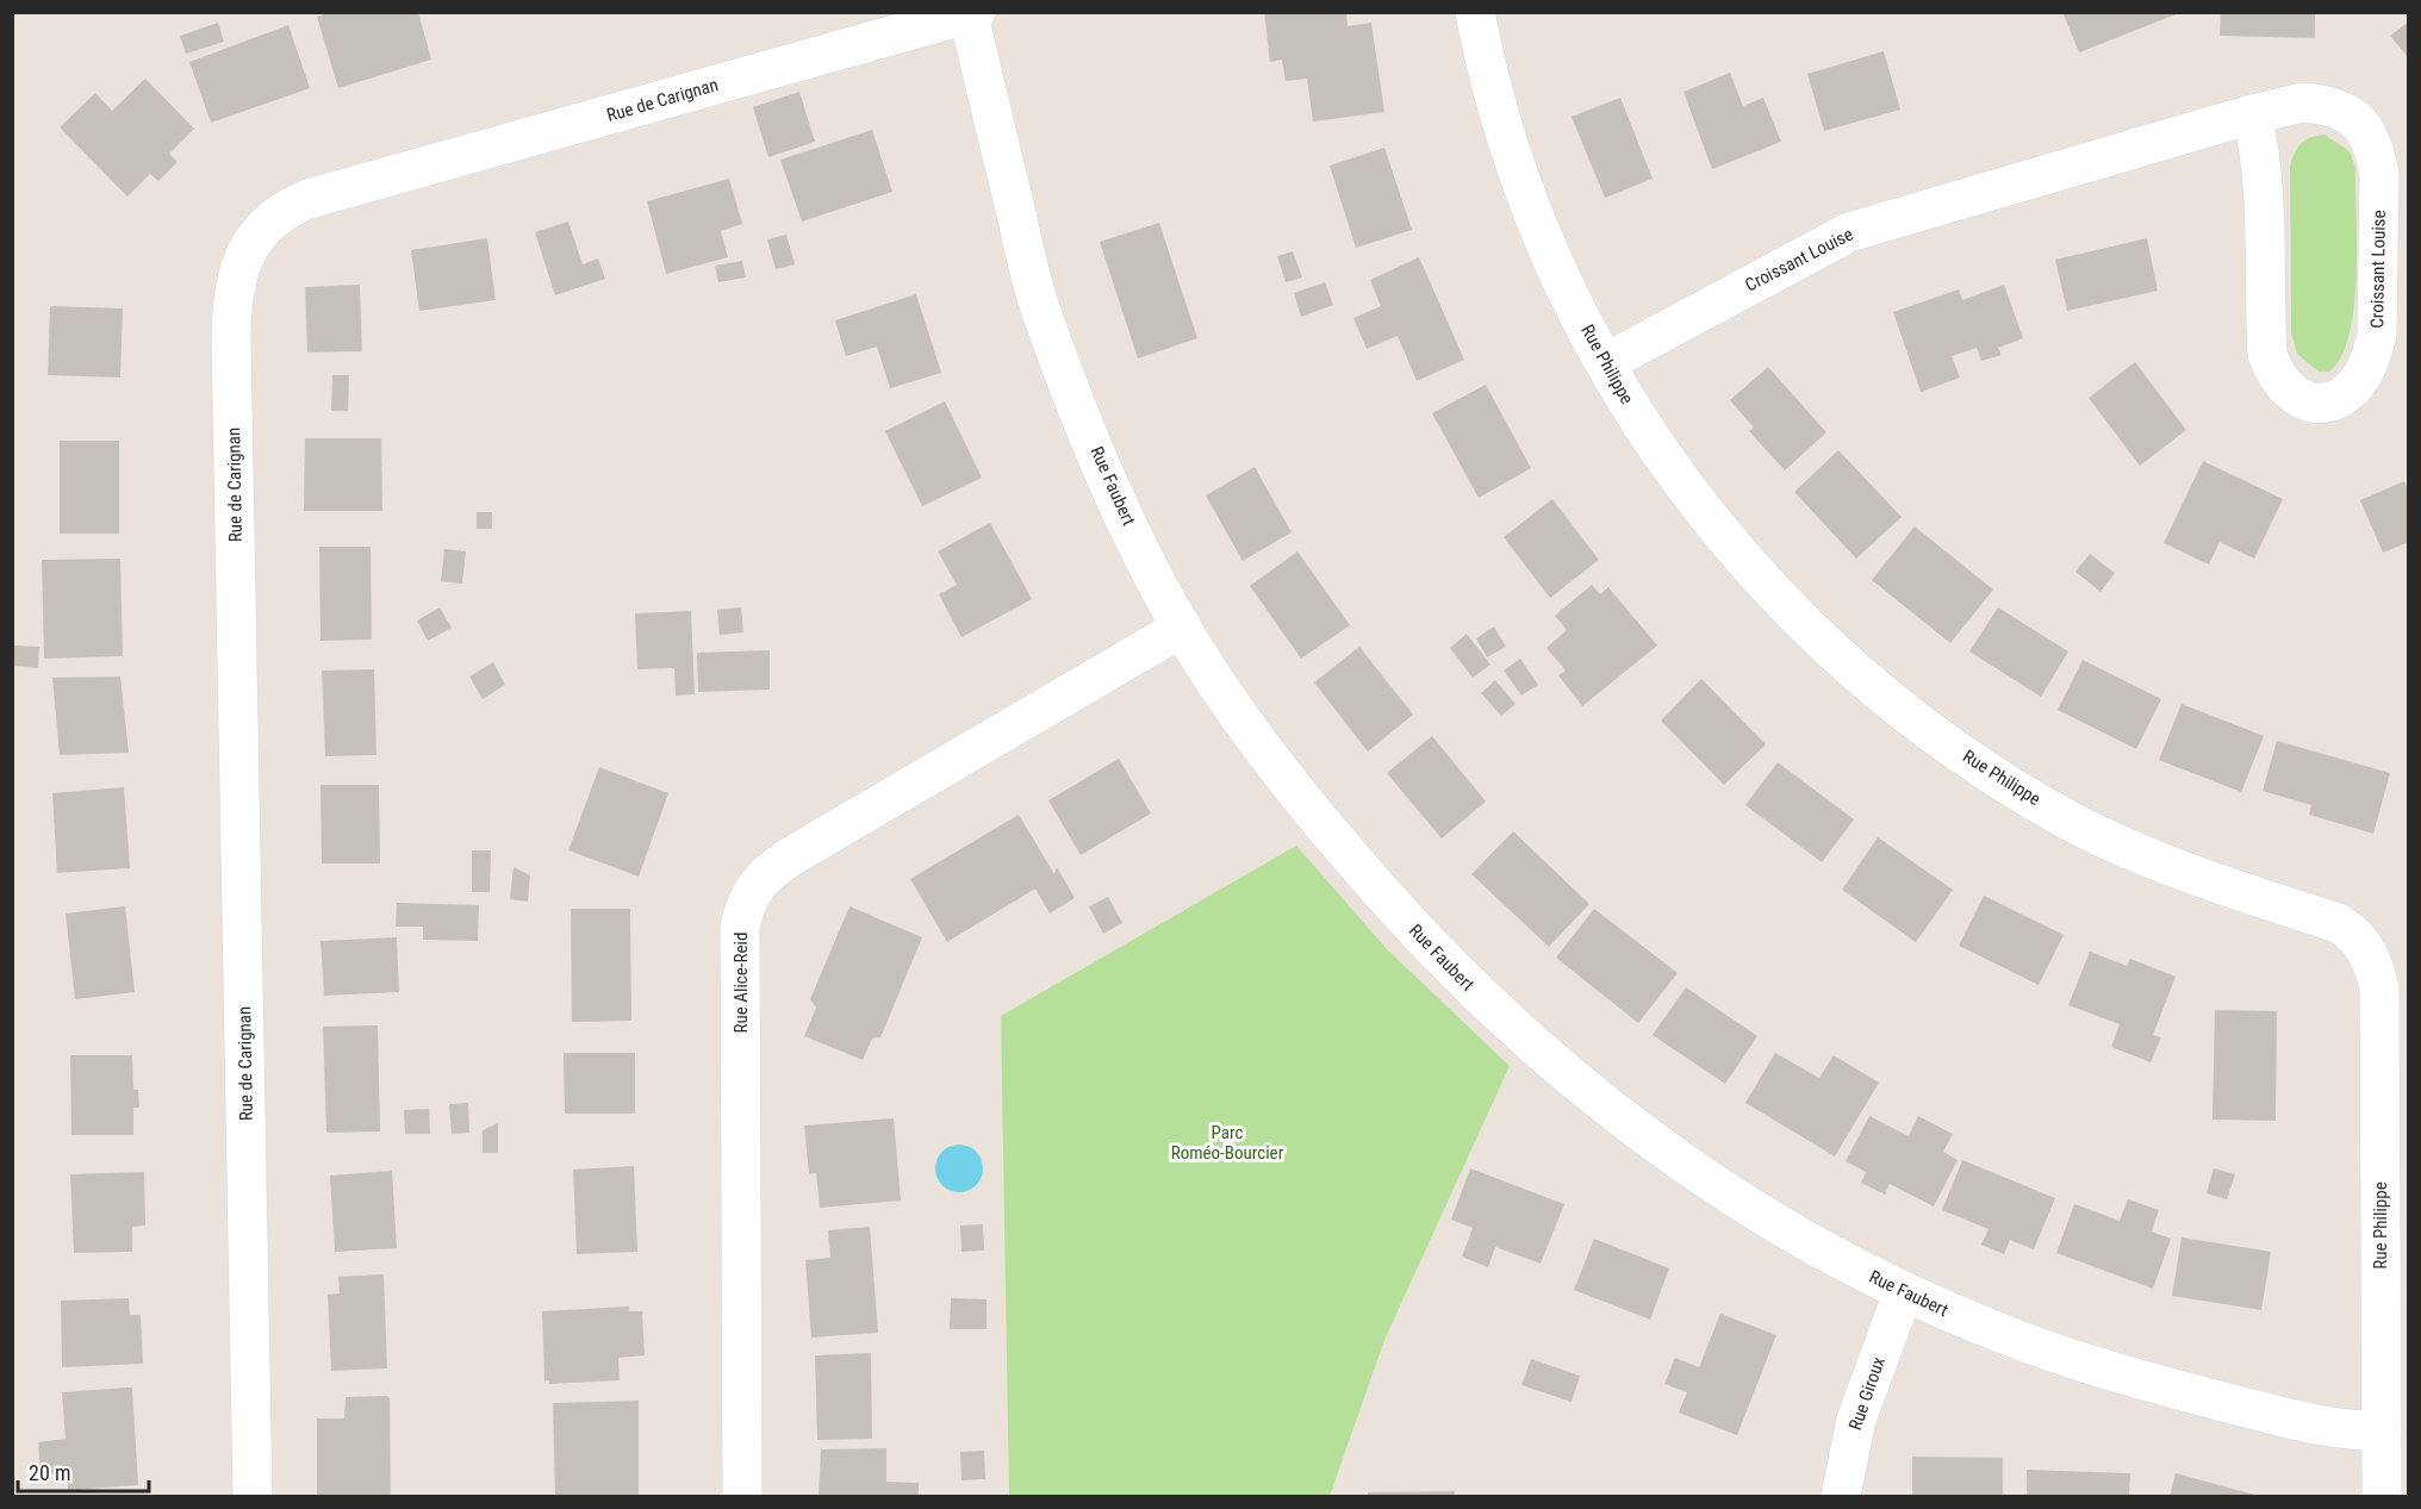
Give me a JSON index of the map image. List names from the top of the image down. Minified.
{"streets":{"street":["Rue de Carignan","Croissant Louise","Rue Philippe","Rue Faubert","Rue Alice-Reid","Rue Giroux"]},"crossings":[["Rue de Carignan","Rue Faubert"],["Croissant Louise","Rue Philippe"],["Rue Philippe","Rue Faubert"],["Rue Faubert","Rue Alice-Reid"],["Rue Faubert","Rue Giroux"]],"parks":["Parc Roméo-Bourcier"],"scale_bar":"20 m"}
